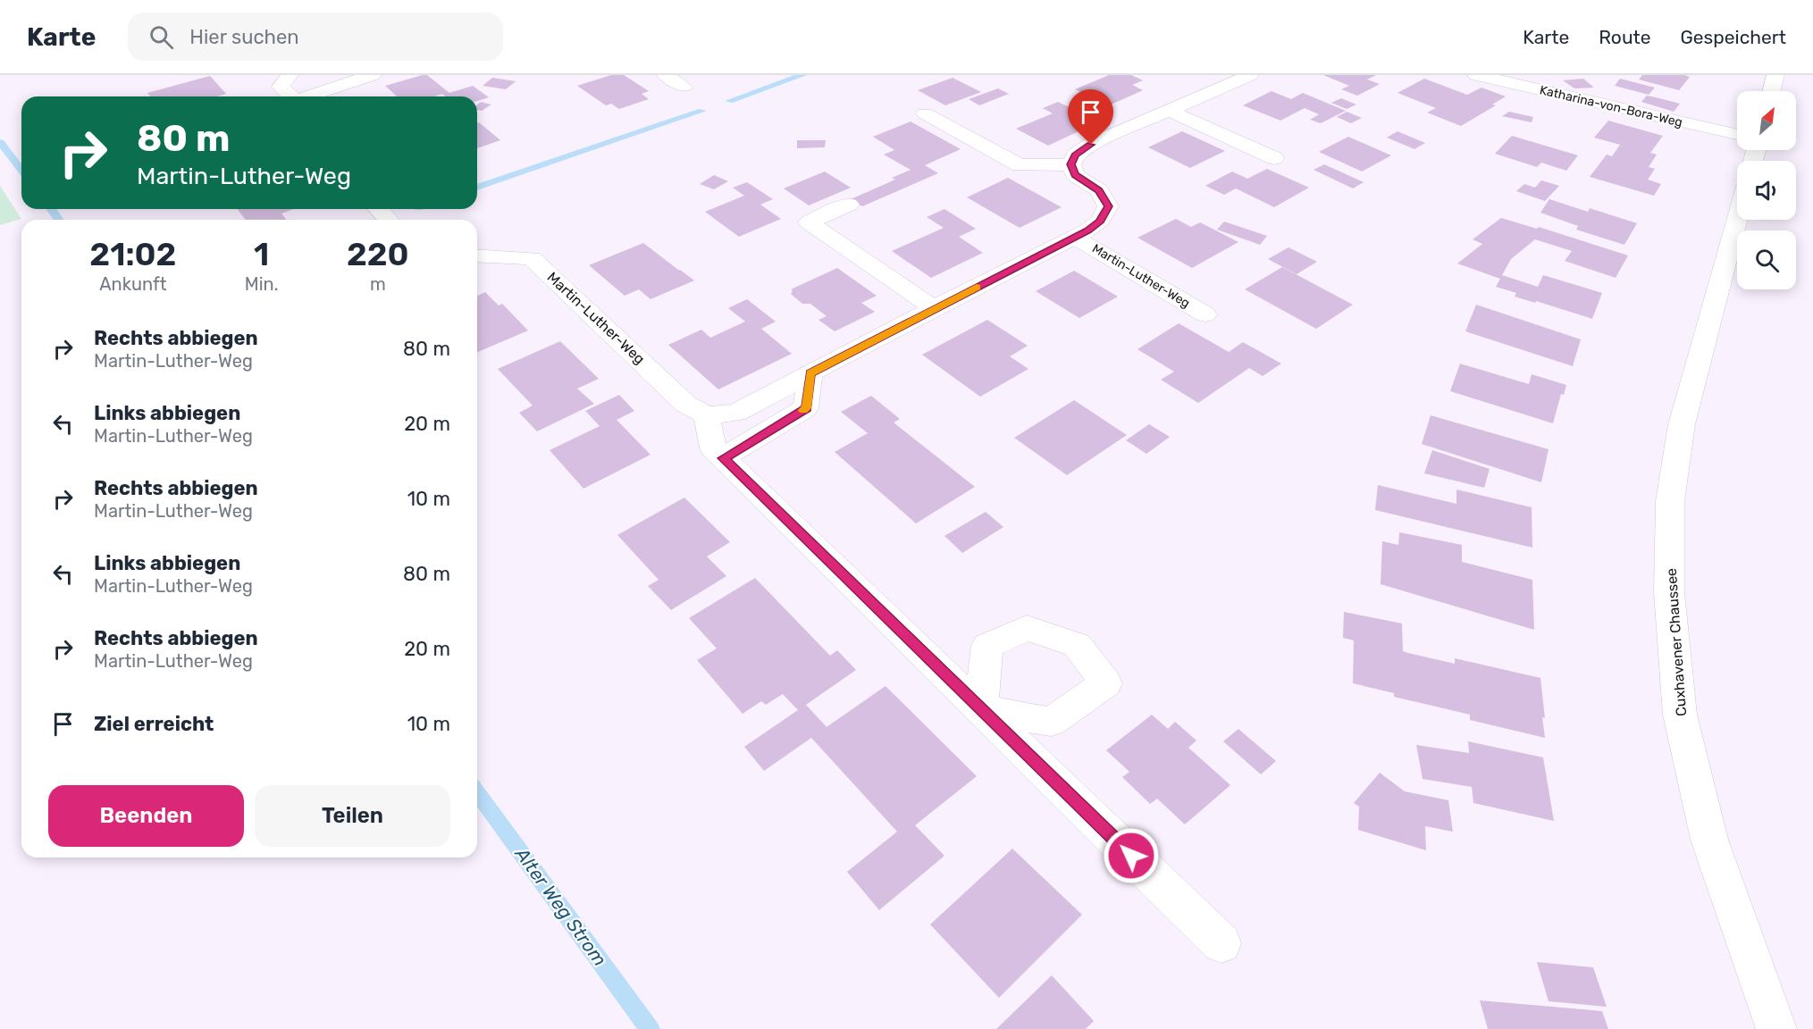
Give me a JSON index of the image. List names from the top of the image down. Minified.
{"streets":{"street":["Katharina-von-Bora-Weg","Martin-Luther-Weg","Cuxhavener Chaussee"]},"water":["Alter Weg Strom"],"north":"top right","page":{"header":"Karte","search":"Hier suchen","nav":["Karte","Route","Gespeichert"],"turn":["80 m","Martin-Luther-Weg"],"eta":["21:02","Ankunft","1","Min.","220","m"],"list":[{"name":"Rechts abbiegen","note":"Martin-Luther-Weg","value":"80 m"},{"name":"Links abbiegen","note":"Martin-Luther-Weg","value":"20 m"},{"name":"Rechts abbiegen","note":"Martin-Luther-Weg","value":"10 m"},{"name":"Links abbiegen","note":"Martin-Luther-Weg","value":"80 m"},{"name":"Rechts abbiegen","note":"Martin-Luther-Weg","value":"20 m"},{"name":"Ziel erreicht","value":"10 m"}],"buttons":["Beenden","Teilen"]}}
